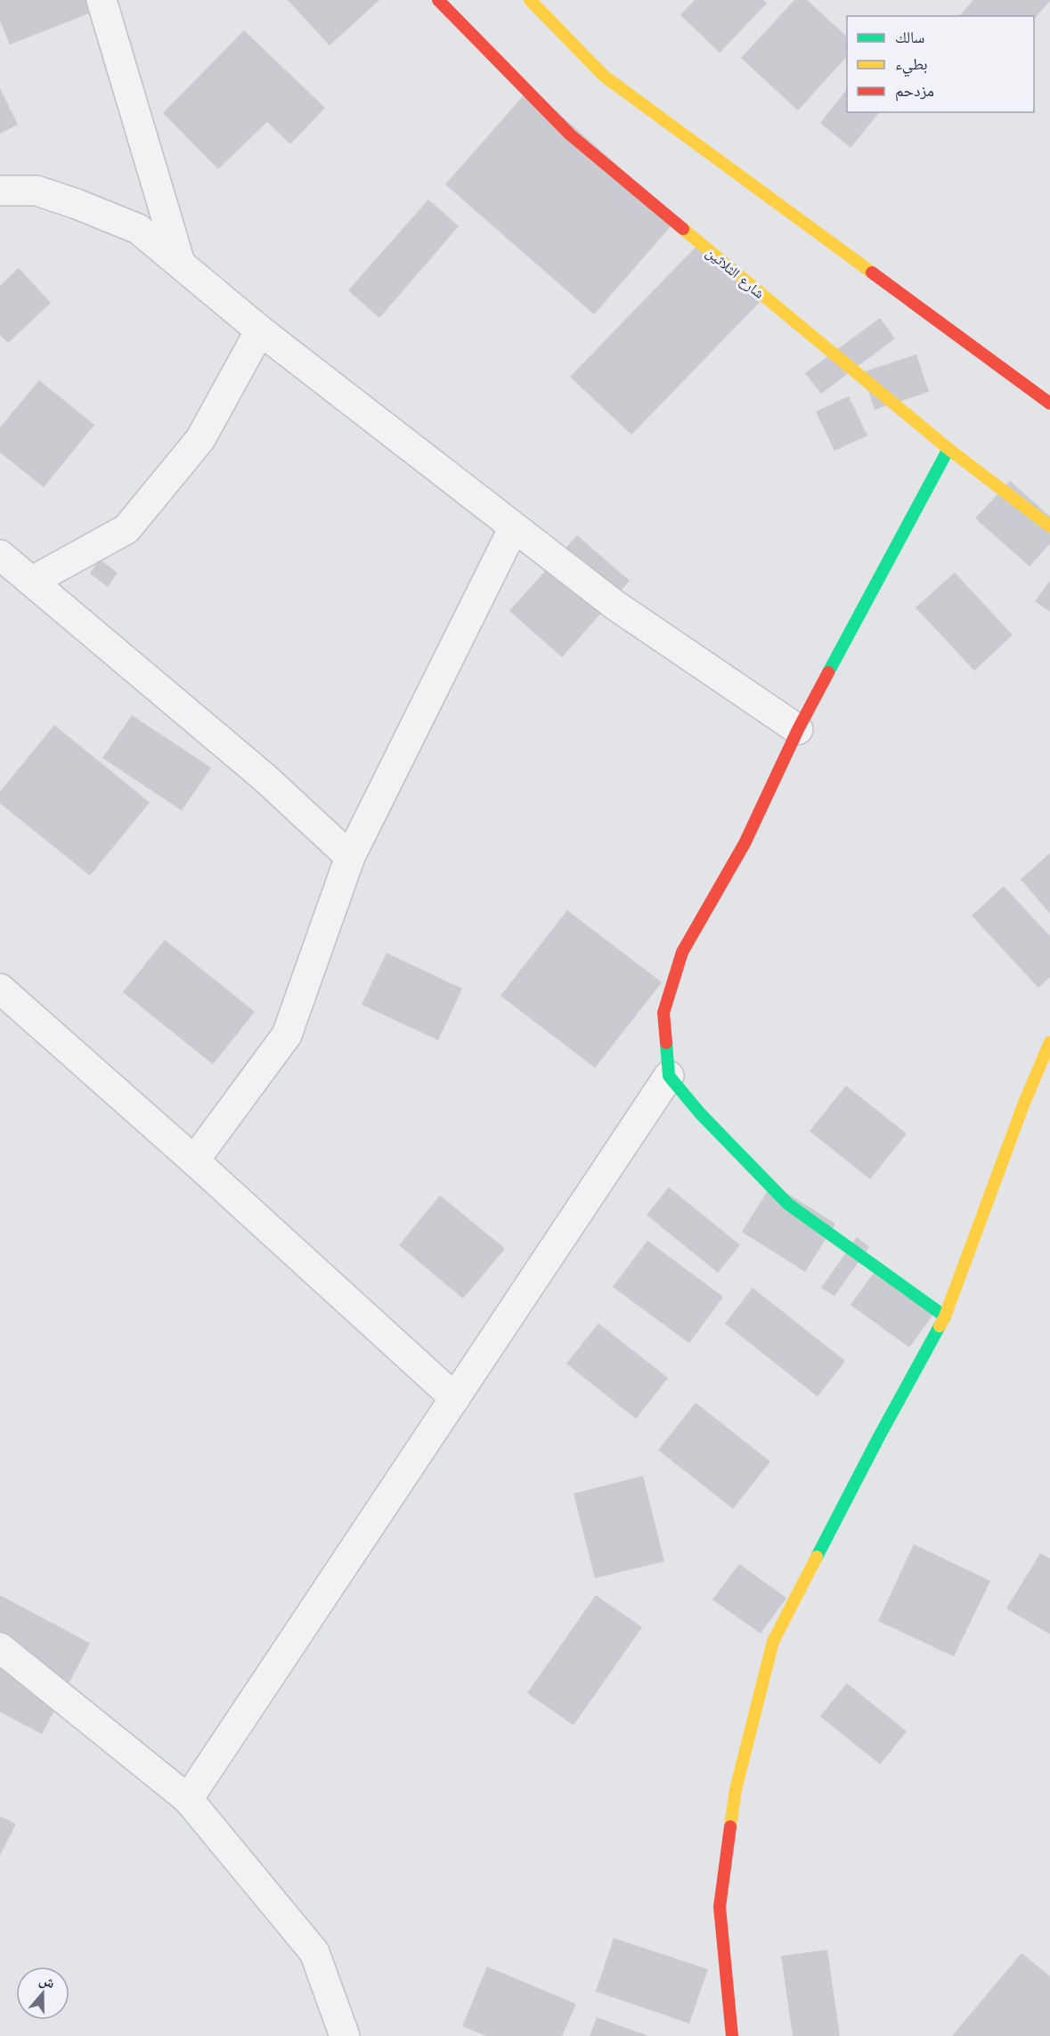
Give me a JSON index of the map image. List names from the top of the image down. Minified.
{"streets":{"street":["شارع الثلاثين"]},"legend":["سالك","بطيء","مزدحم"],"north":"top"}
